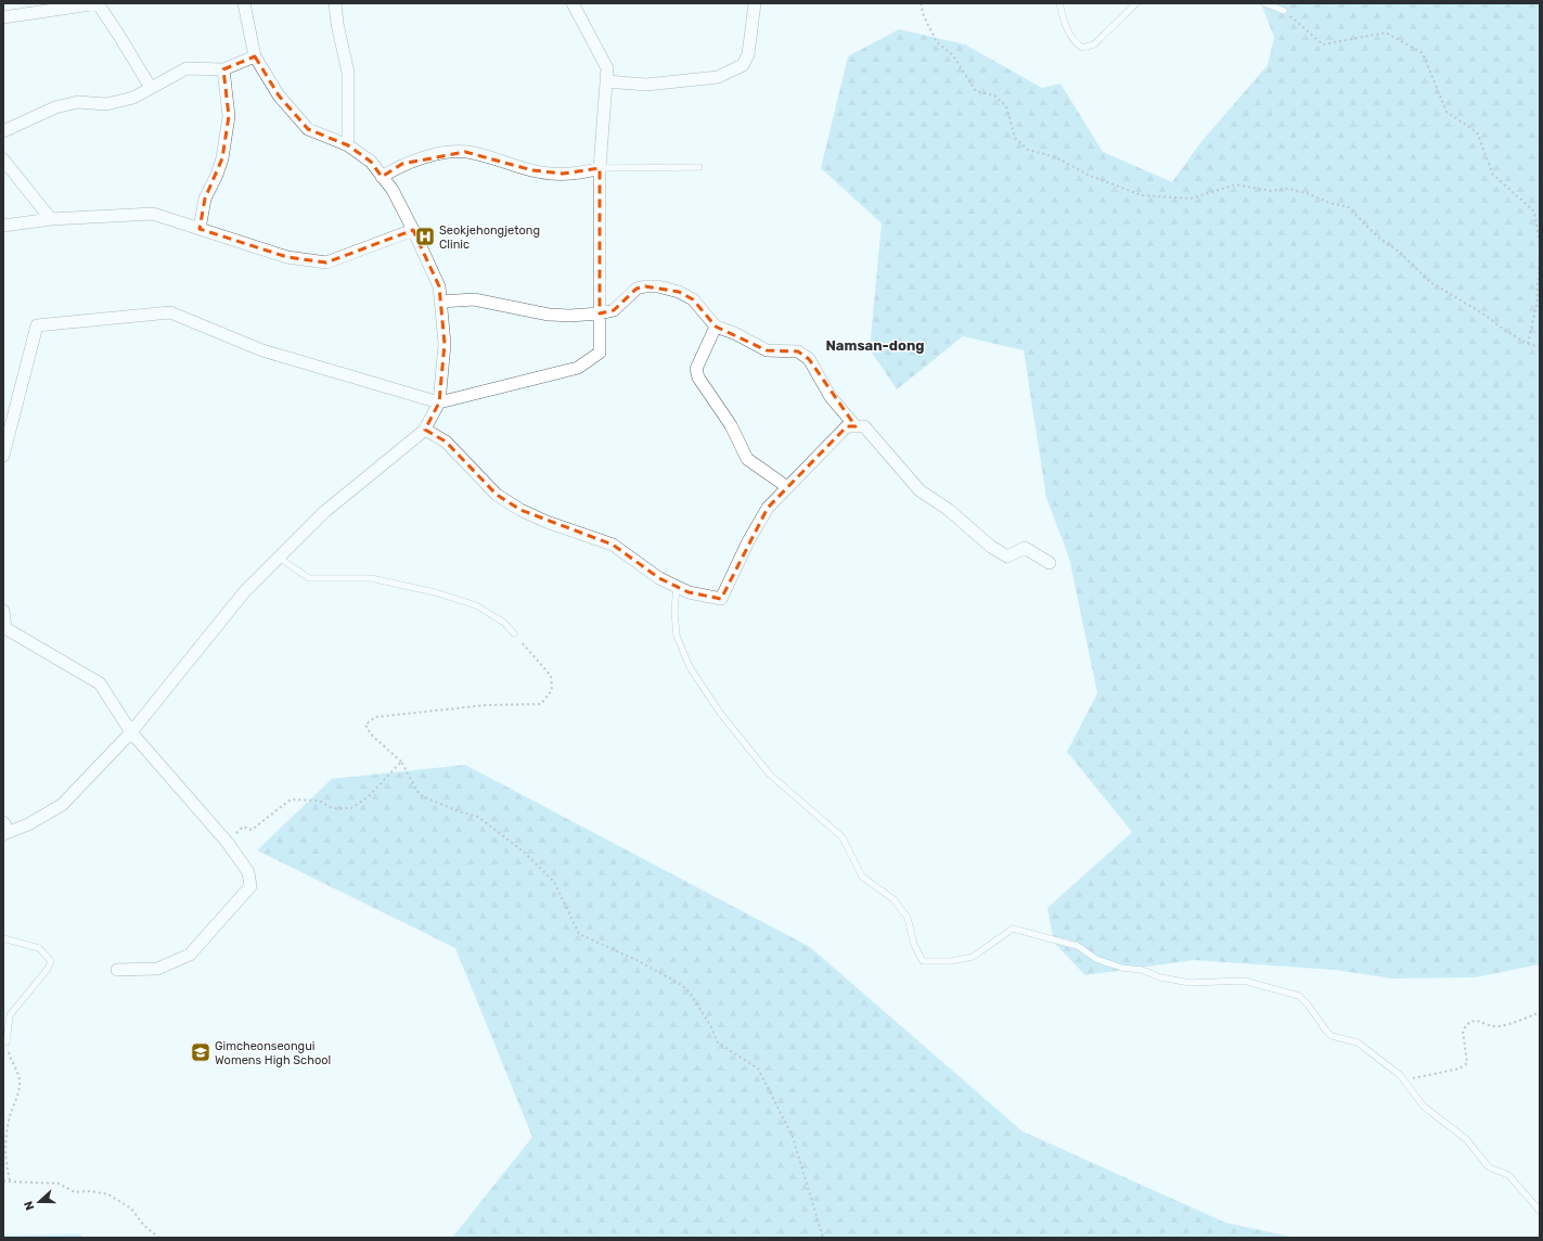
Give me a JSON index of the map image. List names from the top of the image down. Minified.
{"districts":["Namsan-dong"],"places":{"hospital":["Seokjehongjetong Clinic"],"school or university":["Gimcheonseongui Womens High School"]},"north":"left"}
